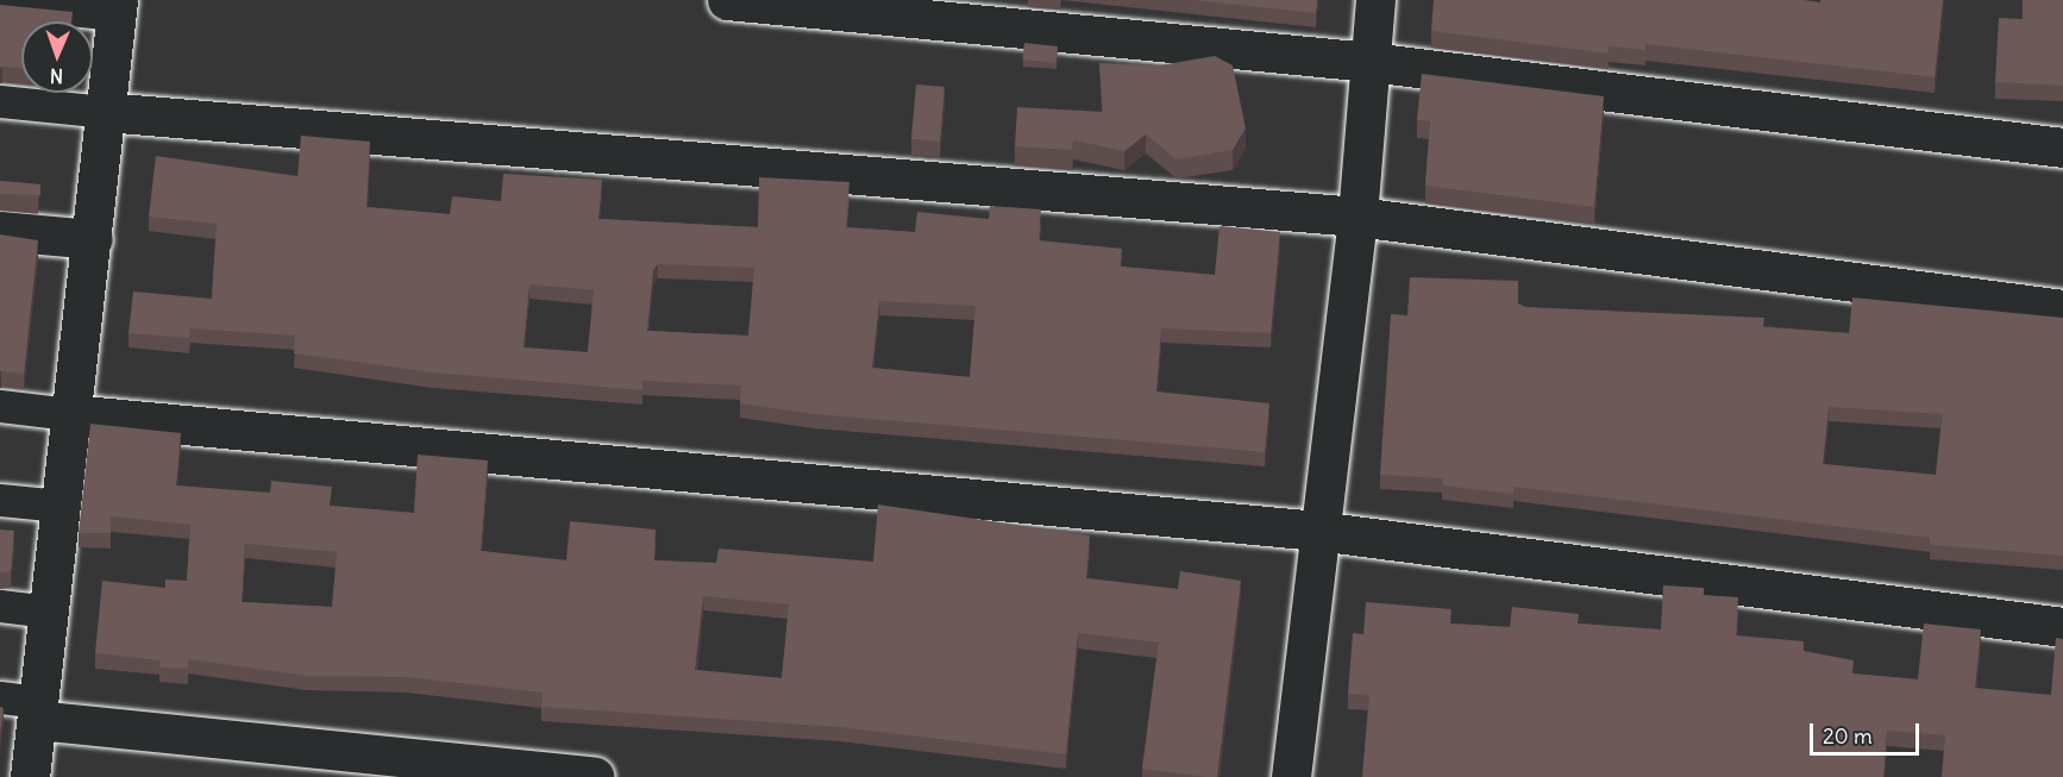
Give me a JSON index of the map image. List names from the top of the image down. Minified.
{"scale_bar":"20 m","north":"bottom"}
